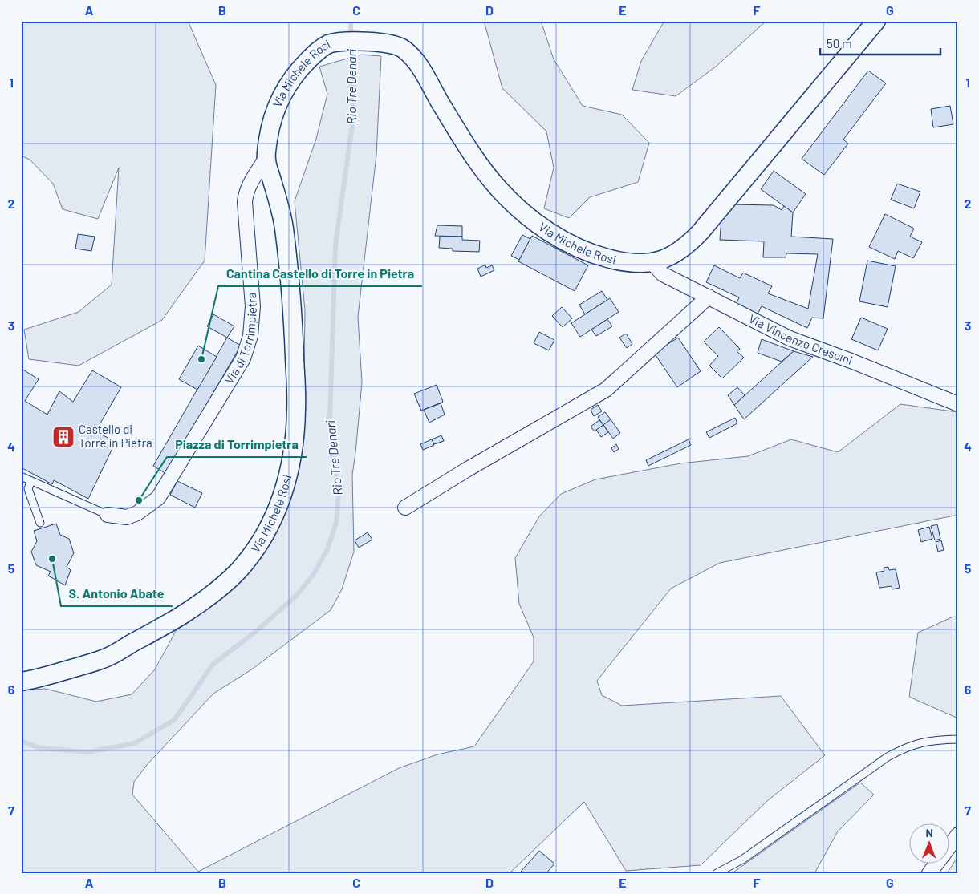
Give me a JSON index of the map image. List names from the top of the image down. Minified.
{"streets":{"street":["Via Michele Rosi","Via di Torrimpietra","Via Vincenzo Crescini"]},"crossings":[["Via Michele Rosi","Via di Torrimpietra"],["Via Michele Rosi","Via Vincenzo Crescini"]],"water":["Rio Tre Denari"],"places":{"other":["Cantina Castello di Torre in Pietra","Piazza di Torrimpietra","S. Antonio Abate"],"building":["Castello di Torre in Pietra"]},"scale_bar":"50 m","north":"top","grid":{"columns":["A","B","C","D","E","F","G"],"rows":["1","2","3","4","5","6","7"]}}
